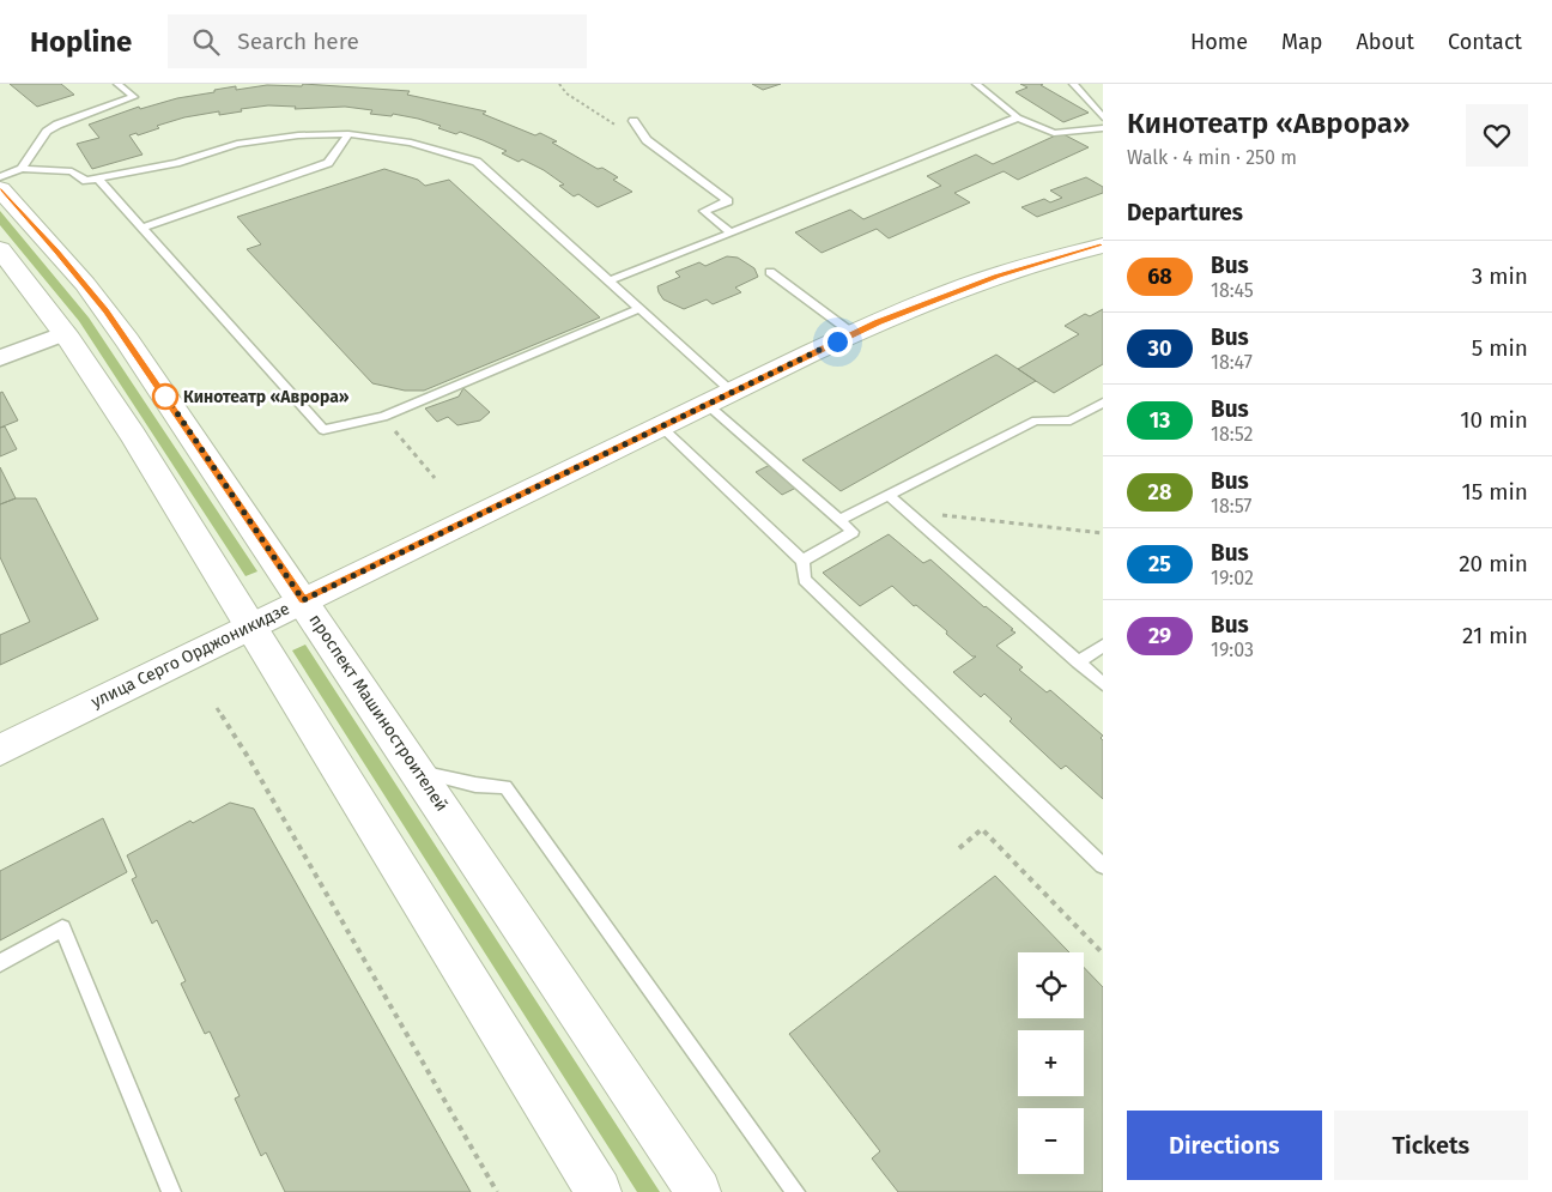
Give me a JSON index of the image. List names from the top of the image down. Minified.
{"streets":{"main road":["улица Серго Орджоникидзе","проспект Машиностроителей"]},"crossings":[["улица Серго Орджоникидзе","проспект Машиностроителей"]],"places":["Кинотеатр «Аврора»"],"lines":["bus line 68"],"page":{"header":"Hopline","search":"Search here","nav":["Home","Map","About","Contact"],"heading":[["Кинотеатр «Аврора»","Walk · 4 min · 250 m"],"Departures"],"list":[{"mark":"68","name":"Bus","note":"18:45","value":"3 min"},{"mark":"30","name":"Bus","note":"18:47","value":"5 min"},{"mark":"13","name":"Bus","note":"18:52","value":"10 min"},{"mark":"28","name":"Bus","note":"18:57","value":"15 min"},{"mark":"25","name":"Bus","note":"19:02","value":"20 min"},{"mark":"29","name":"Bus","note":"19:03","value":"21 min"}],"map_buttons":["+","−"],"buttons":["Directions","Tickets"]}}
